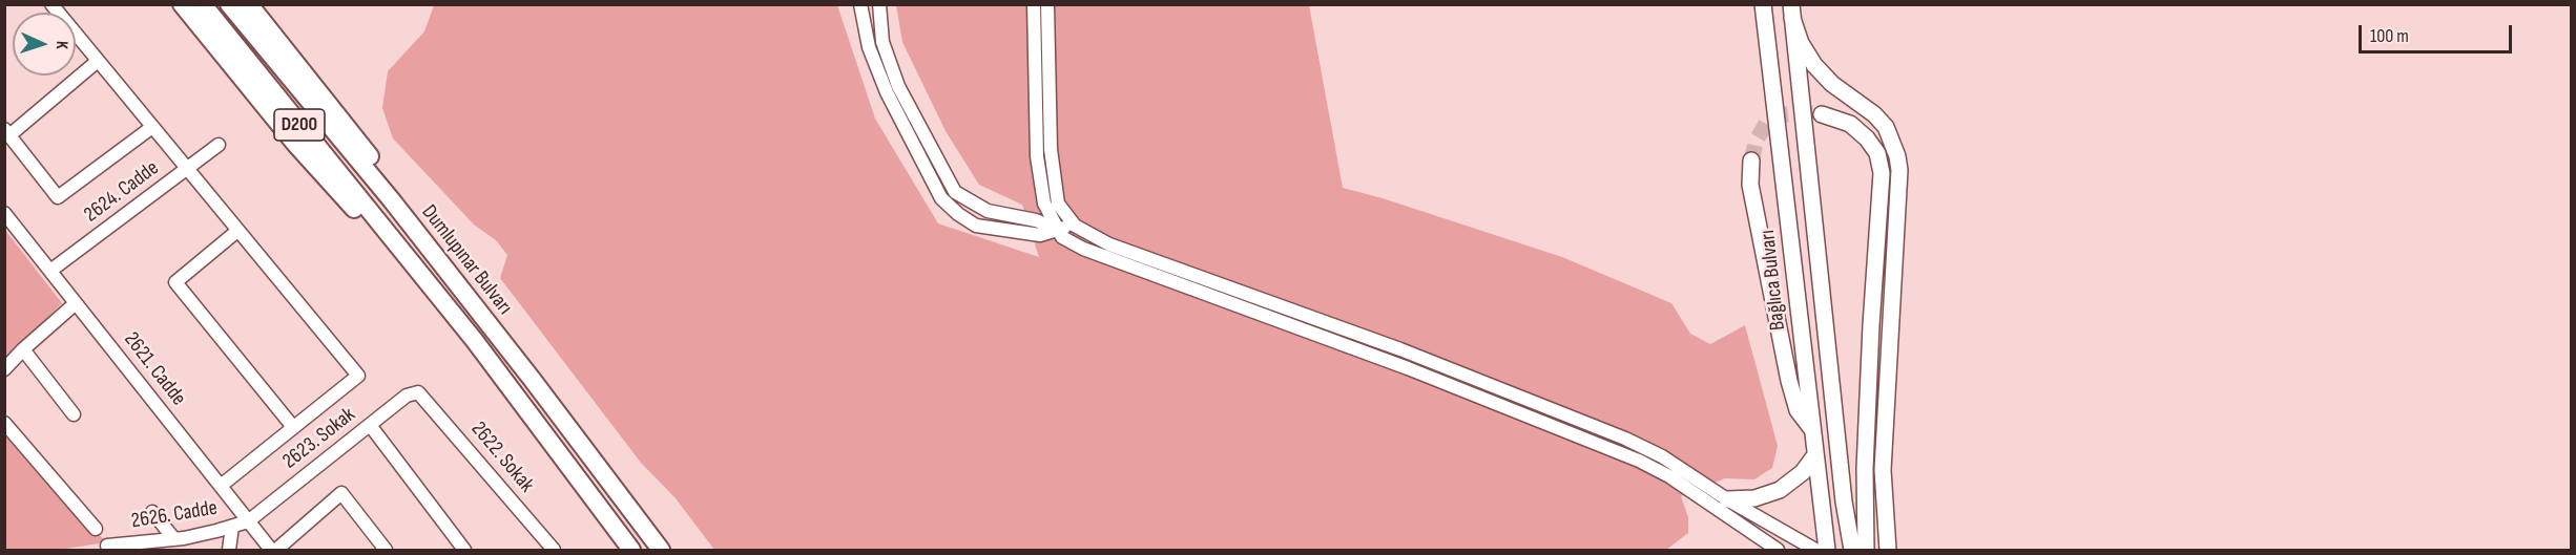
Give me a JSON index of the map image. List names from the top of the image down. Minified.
{"streets":{"highway":["D200","Dumlupınar Bulvarı"],"main road":["Bağlıca Bulvarı"],"street":["2624. Cadde","2621. Cadde","2623. Sokak","2622. Sokak","2626. Cadde"]},"crossings":[["2624. Cadde","2621. Cadde"],["2621. Cadde","2623. Sokak"],["2621. Cadde","2626. Cadde"],["2623. Sokak","2622. Sokak"],["2623. Sokak","2626. Cadde"]],"scale_bar":"100 m","north":"right"}
